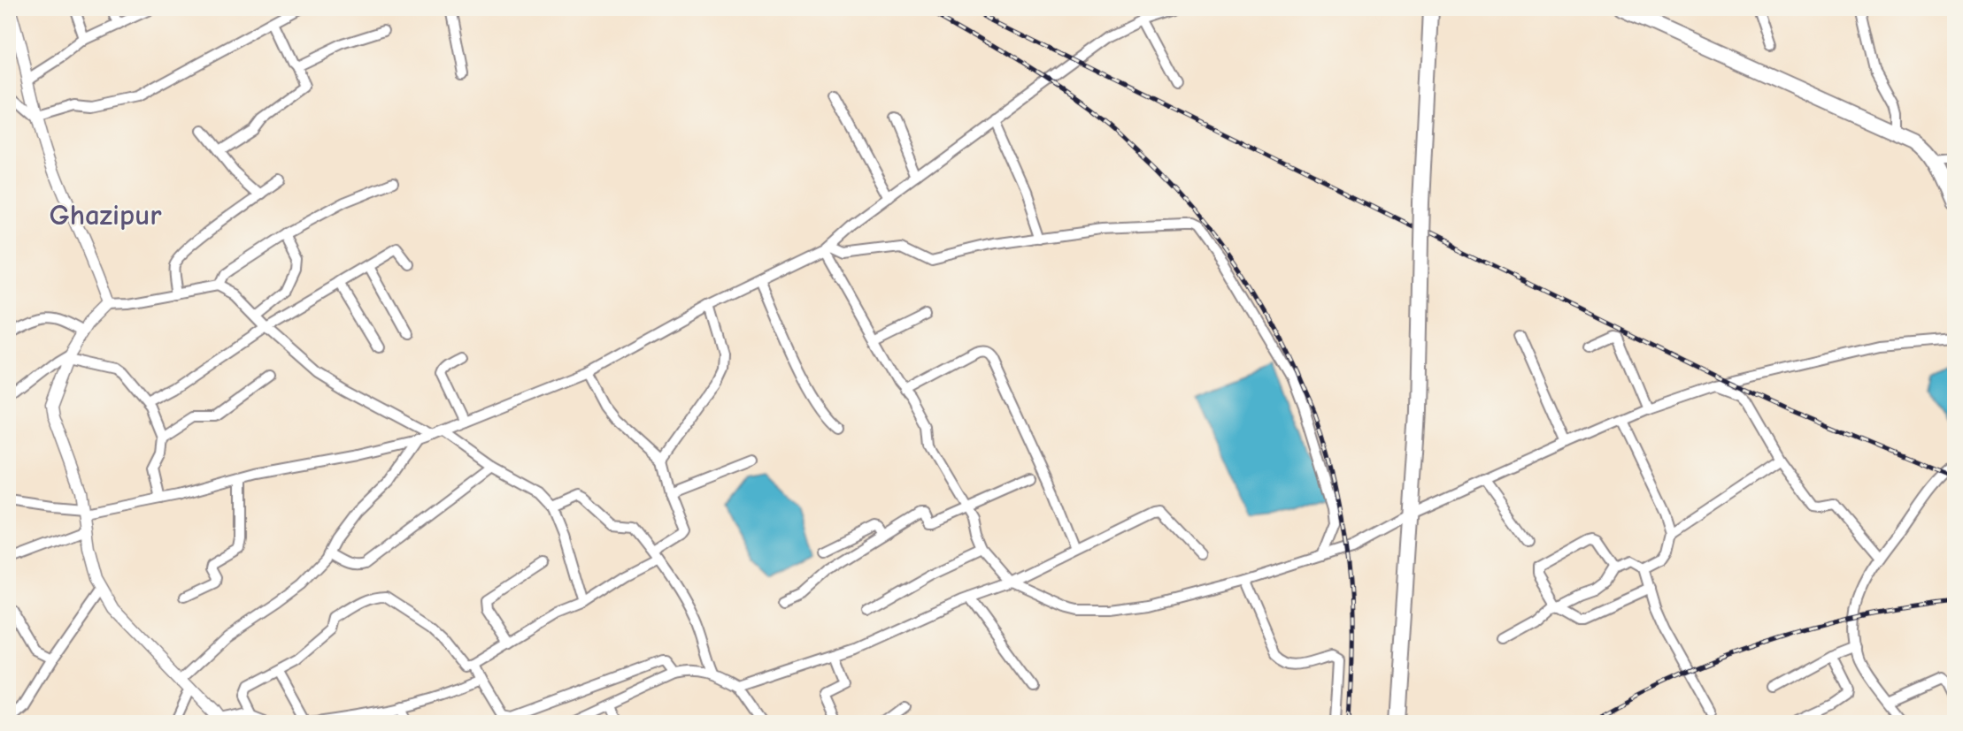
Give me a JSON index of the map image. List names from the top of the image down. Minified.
{"districts":["Ghazipur"]}
